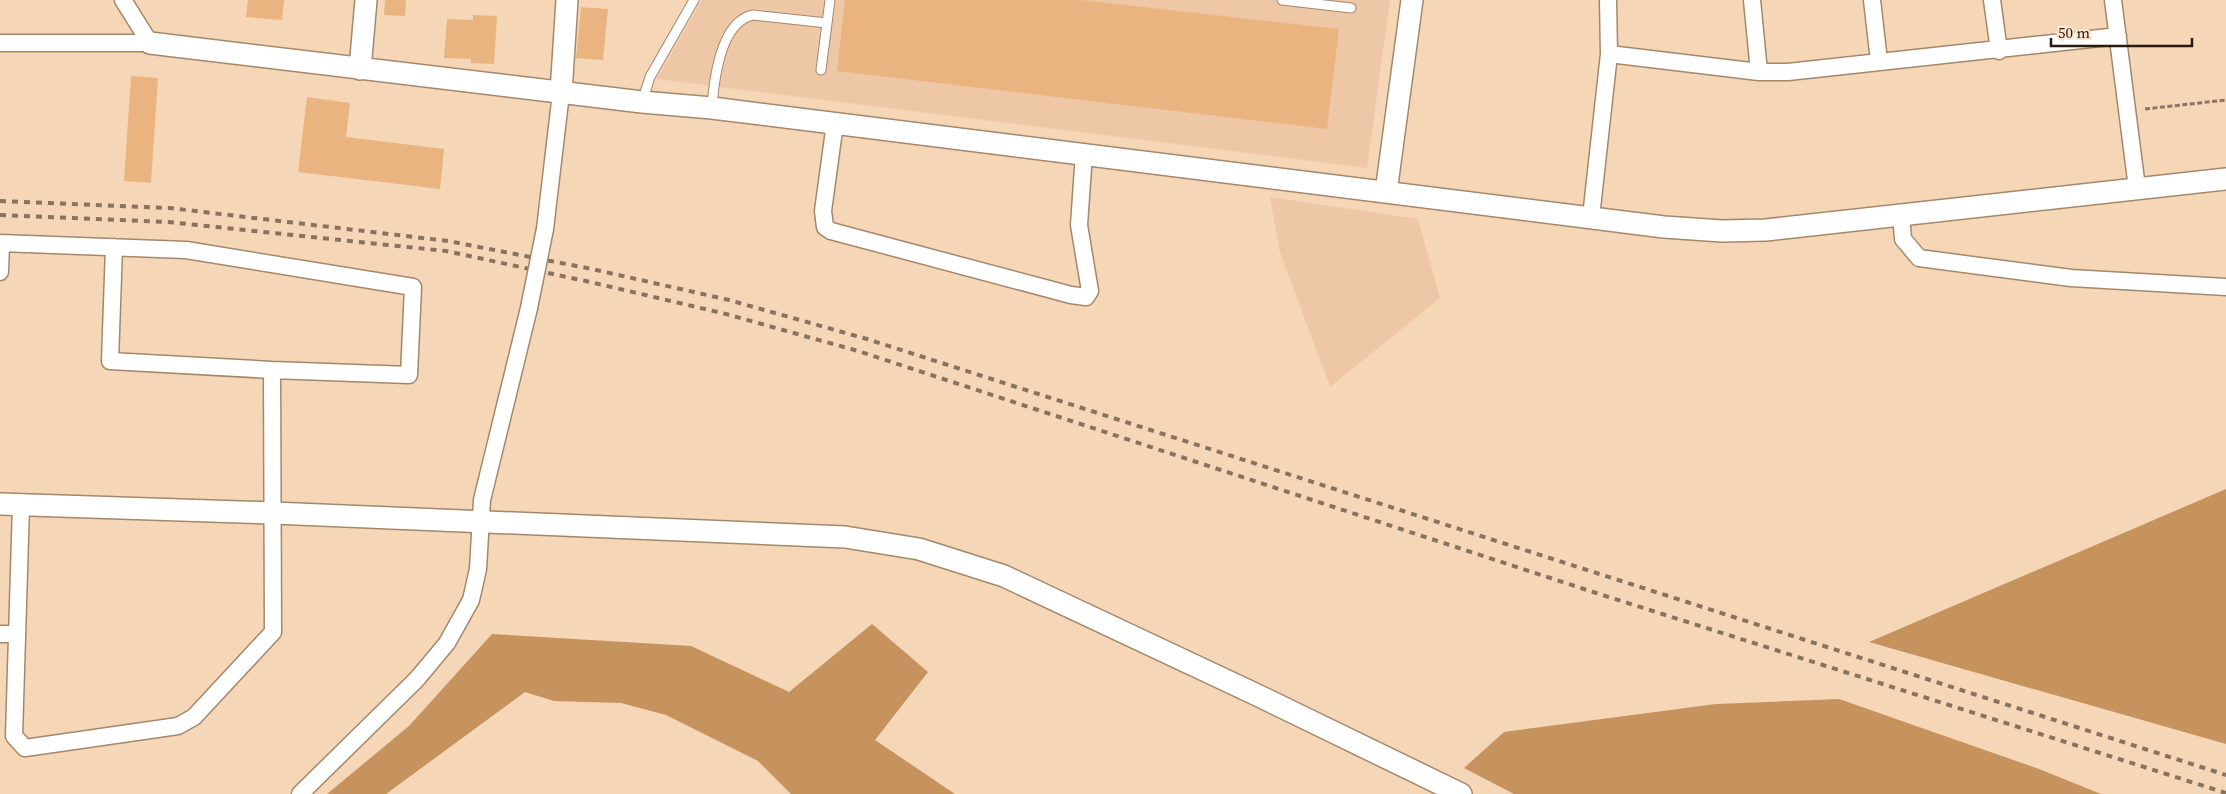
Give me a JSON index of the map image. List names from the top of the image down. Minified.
{"scale_bar":"50 m"}
